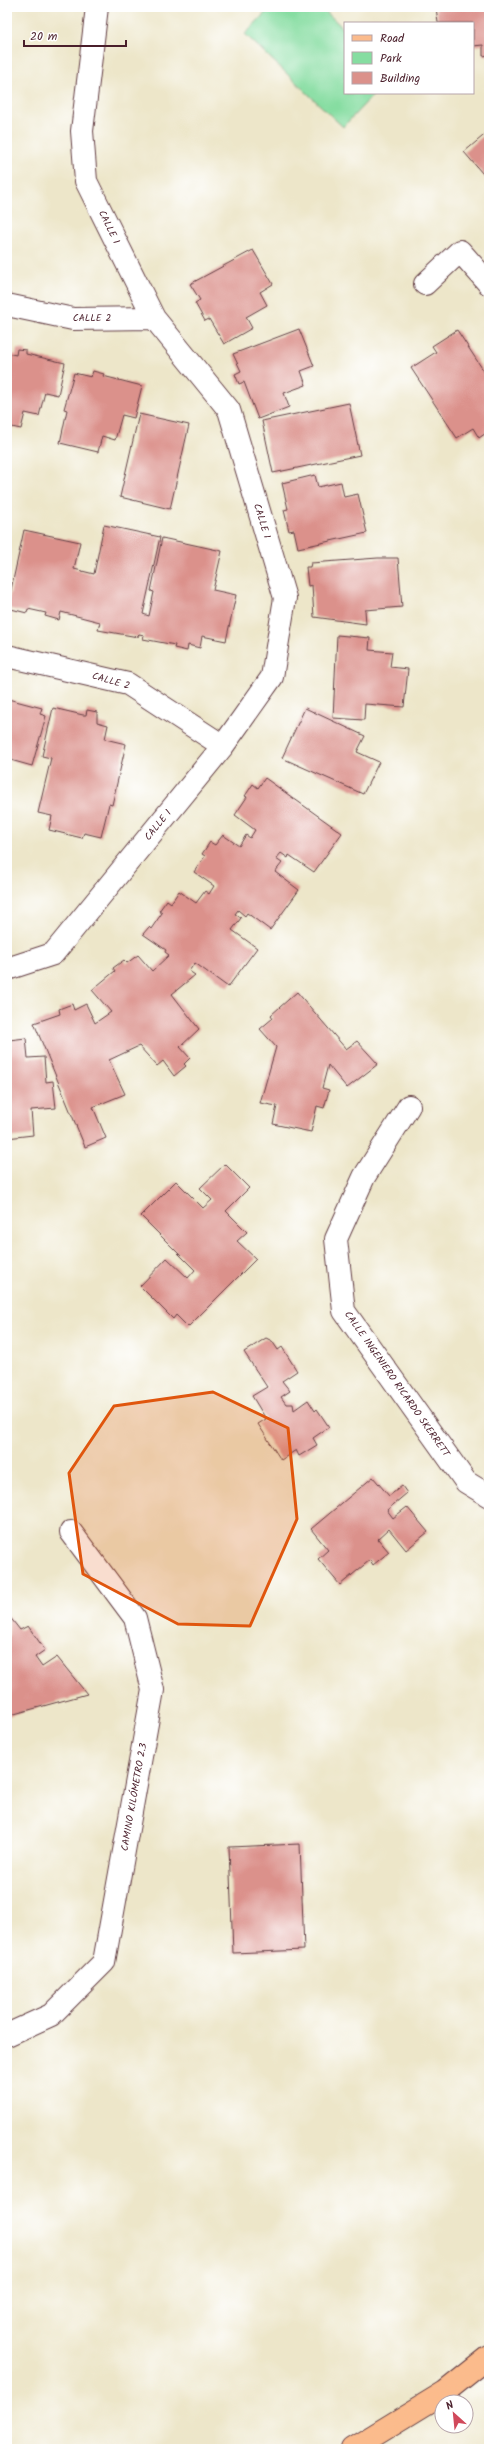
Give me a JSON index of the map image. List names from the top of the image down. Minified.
{"streets":{"street":["CALLE 1","CALLE 2","CALLE INGENIERO RICARDO SKERRETT","CAMINO KILÓMETRO 2.3"]},"crossings":[["CALLE 1","CALLE 2"]],"legend":["Road","Park","Building"],"scale_bar":"20 m","north":"top left"}
